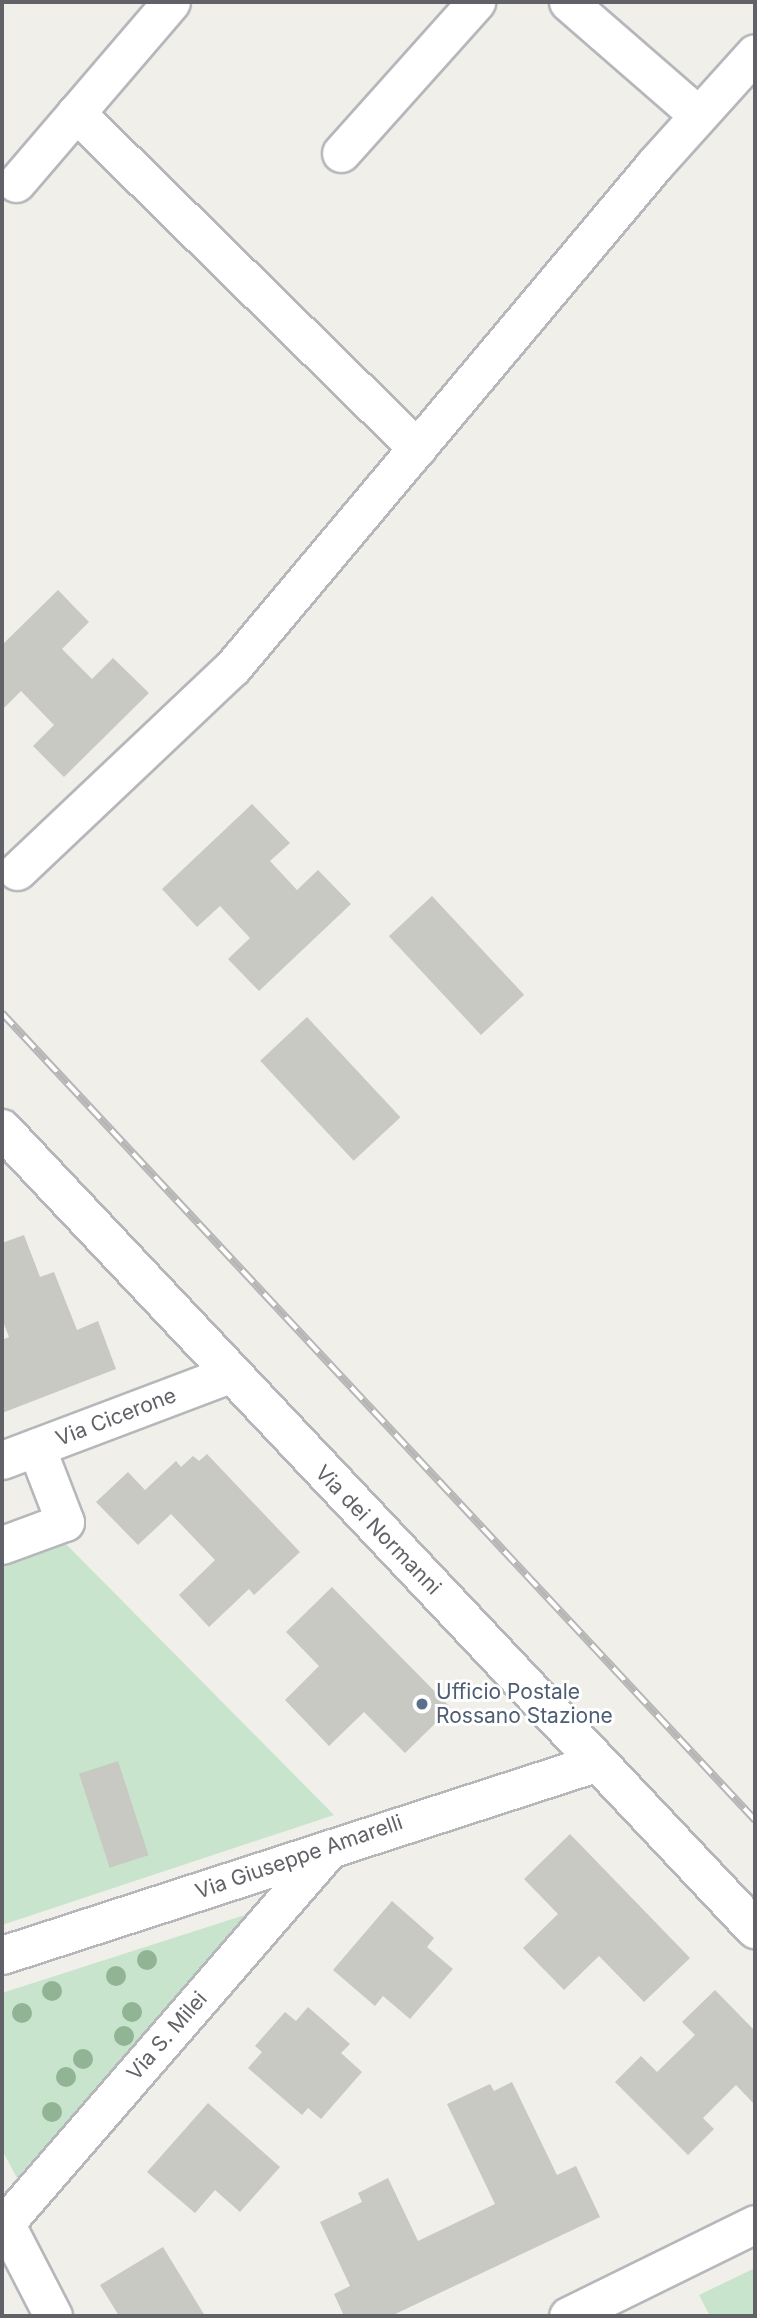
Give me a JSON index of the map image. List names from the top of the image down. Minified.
{"streets":{"street":["Via Cicerone","Via dei Normanni","Via Giuseppe Amarelli","Via S. Milei"]},"crossings":[["Via Cicerone","Via dei Normanni"],["Via dei Normanni","Via Giuseppe Amarelli"],["Via Giuseppe Amarelli","Via S. Milei"]],"places":["Ufficio Postale Rossano Stazione"]}
